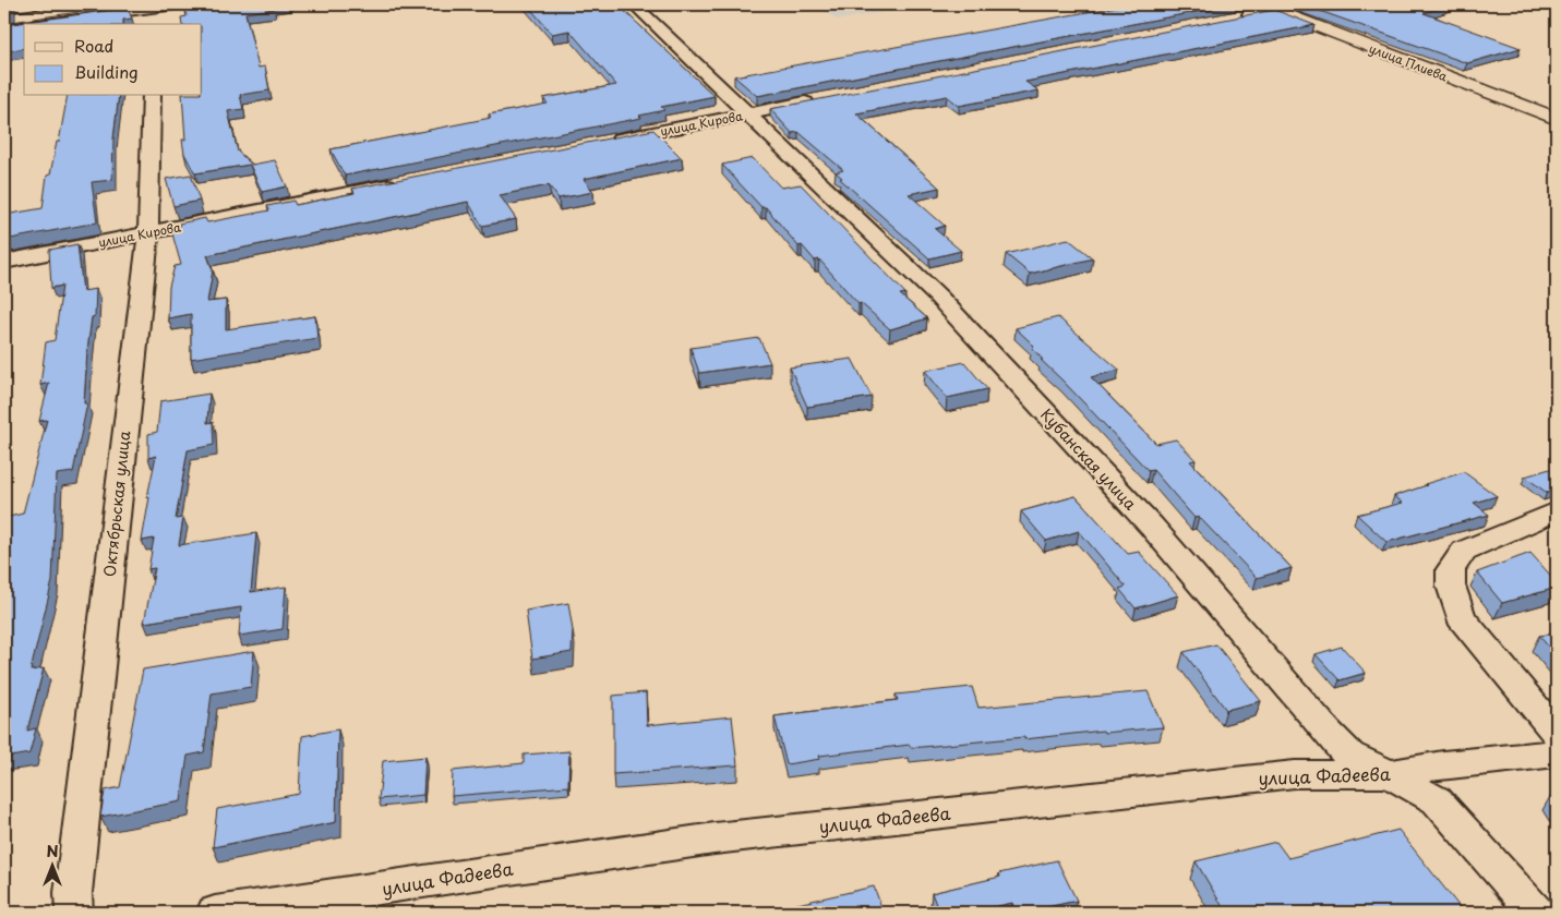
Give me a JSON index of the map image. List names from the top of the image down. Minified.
{"streets":{"street":["улица Плиева","улица Кирова","Кубанская улица","Октябрьская улица","улица Фадеева"]},"crossings":[["улица Кирова","Кубанская улица"],["улица Кирова","Октябрьская улица"],["Кубанская улица","улица Фадеева"]],"legend":["Road","Building"],"north":"top"}
